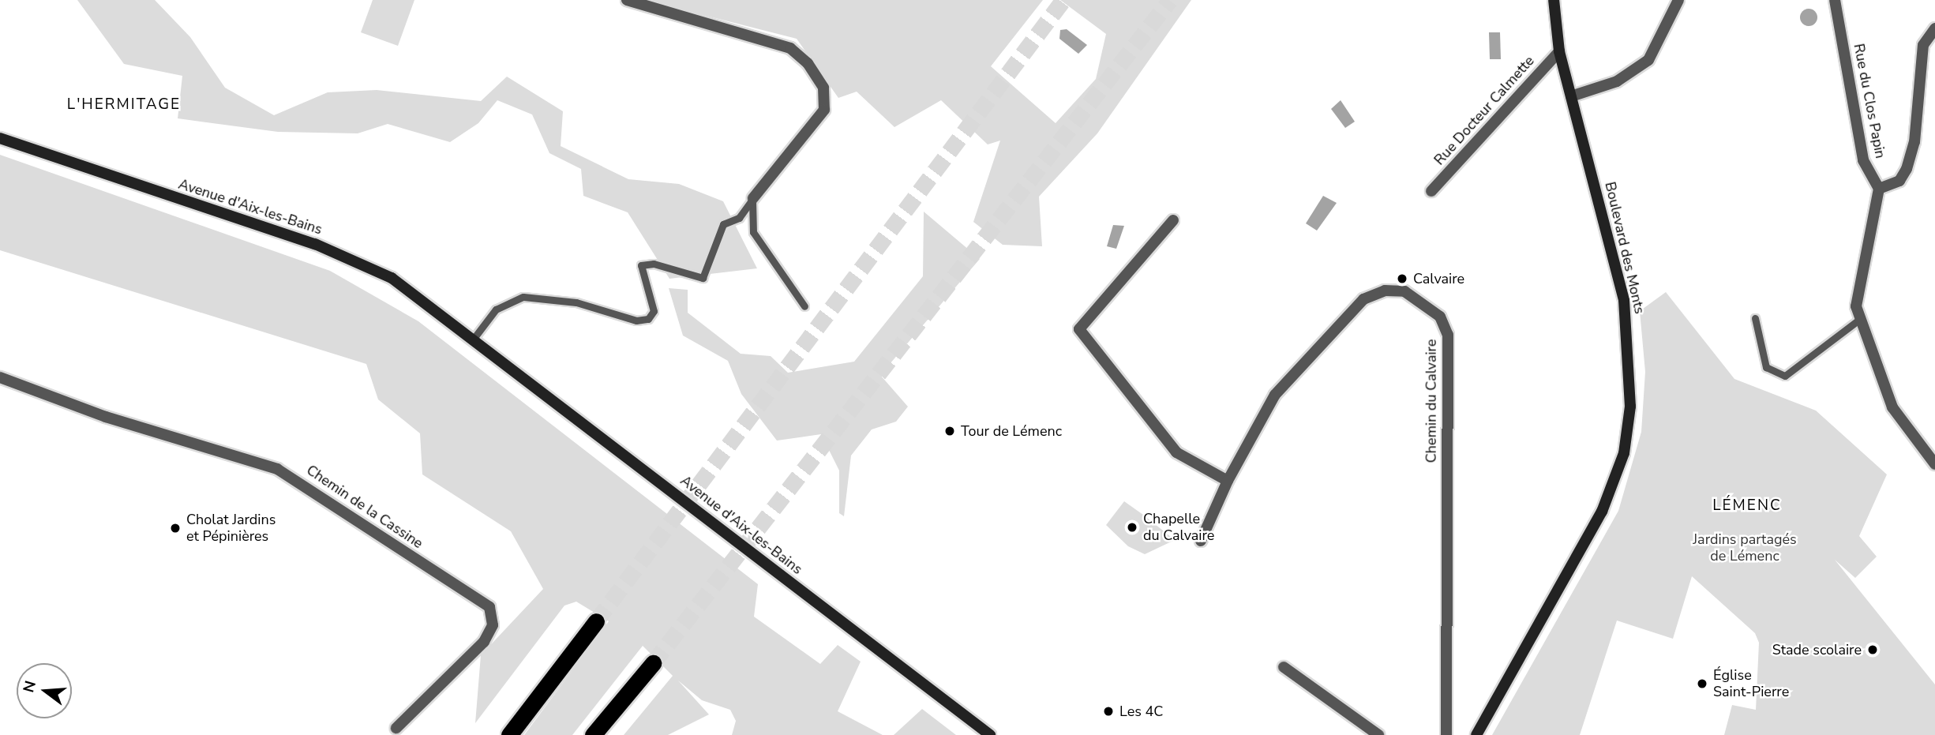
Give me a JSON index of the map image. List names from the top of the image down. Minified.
{"streets":{"main road":["Avenue d'Aix-les-Bains","Boulevard des Monts"],"street":["Rue du Clos Papin","Rue Docteur Calmette","Chemin du Calvaire","Chemin de la Cassine"]},"crossings":[["Rue Docteur Calmette","Boulevard des Monts"]],"districts":["L'HERMITAGE","LÉMENC"],"parks":["Jardins partagés de Lémenc"],"places":["Calvaire","Tour de Lémenc","Chapelle du Calvaire","Cholat Jardins et Pépinières","Stade scolaire","Église Saint-Pierre","Les 4C"],"north":"left"}
